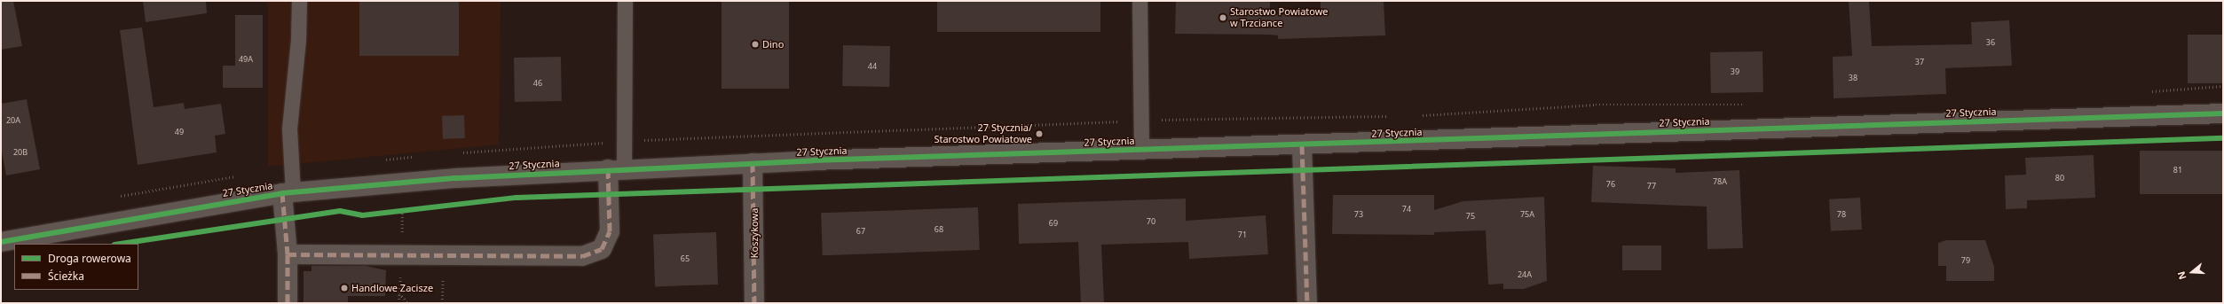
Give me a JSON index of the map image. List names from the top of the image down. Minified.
{"streets":{"main road":["27 Stycznia","Koszykowa"]},"crossings":[["27 Stycznia","Koszykowa"]],"places":["Starostwo Powiatowe w Trzciance","Dino","27 Stycznia/ Starostwo Powiatowe","Handlowe Zacisze"],"house_numbers":["36","49A","37","44","39","38","46","20A","49","20B","81","80","78A","76","77","74","73","75A","78","75","70","69","68","67","71","65","79","24A"],"legend":["Droga rowerowa","Ścieżka"],"north":"left"}
